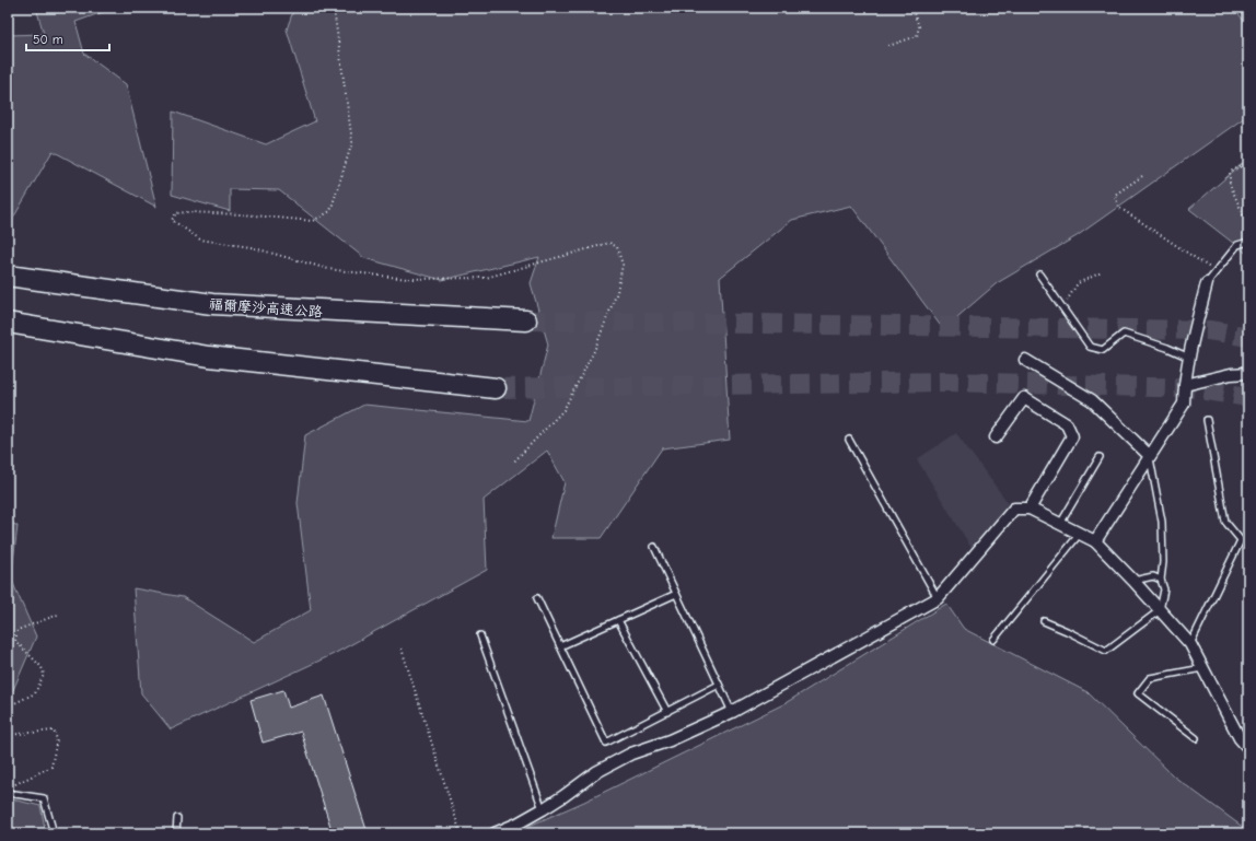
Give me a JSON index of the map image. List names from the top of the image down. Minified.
{"streets":{"highway":["福爾摩沙高速公路"]},"scale_bar":"50 m"}
